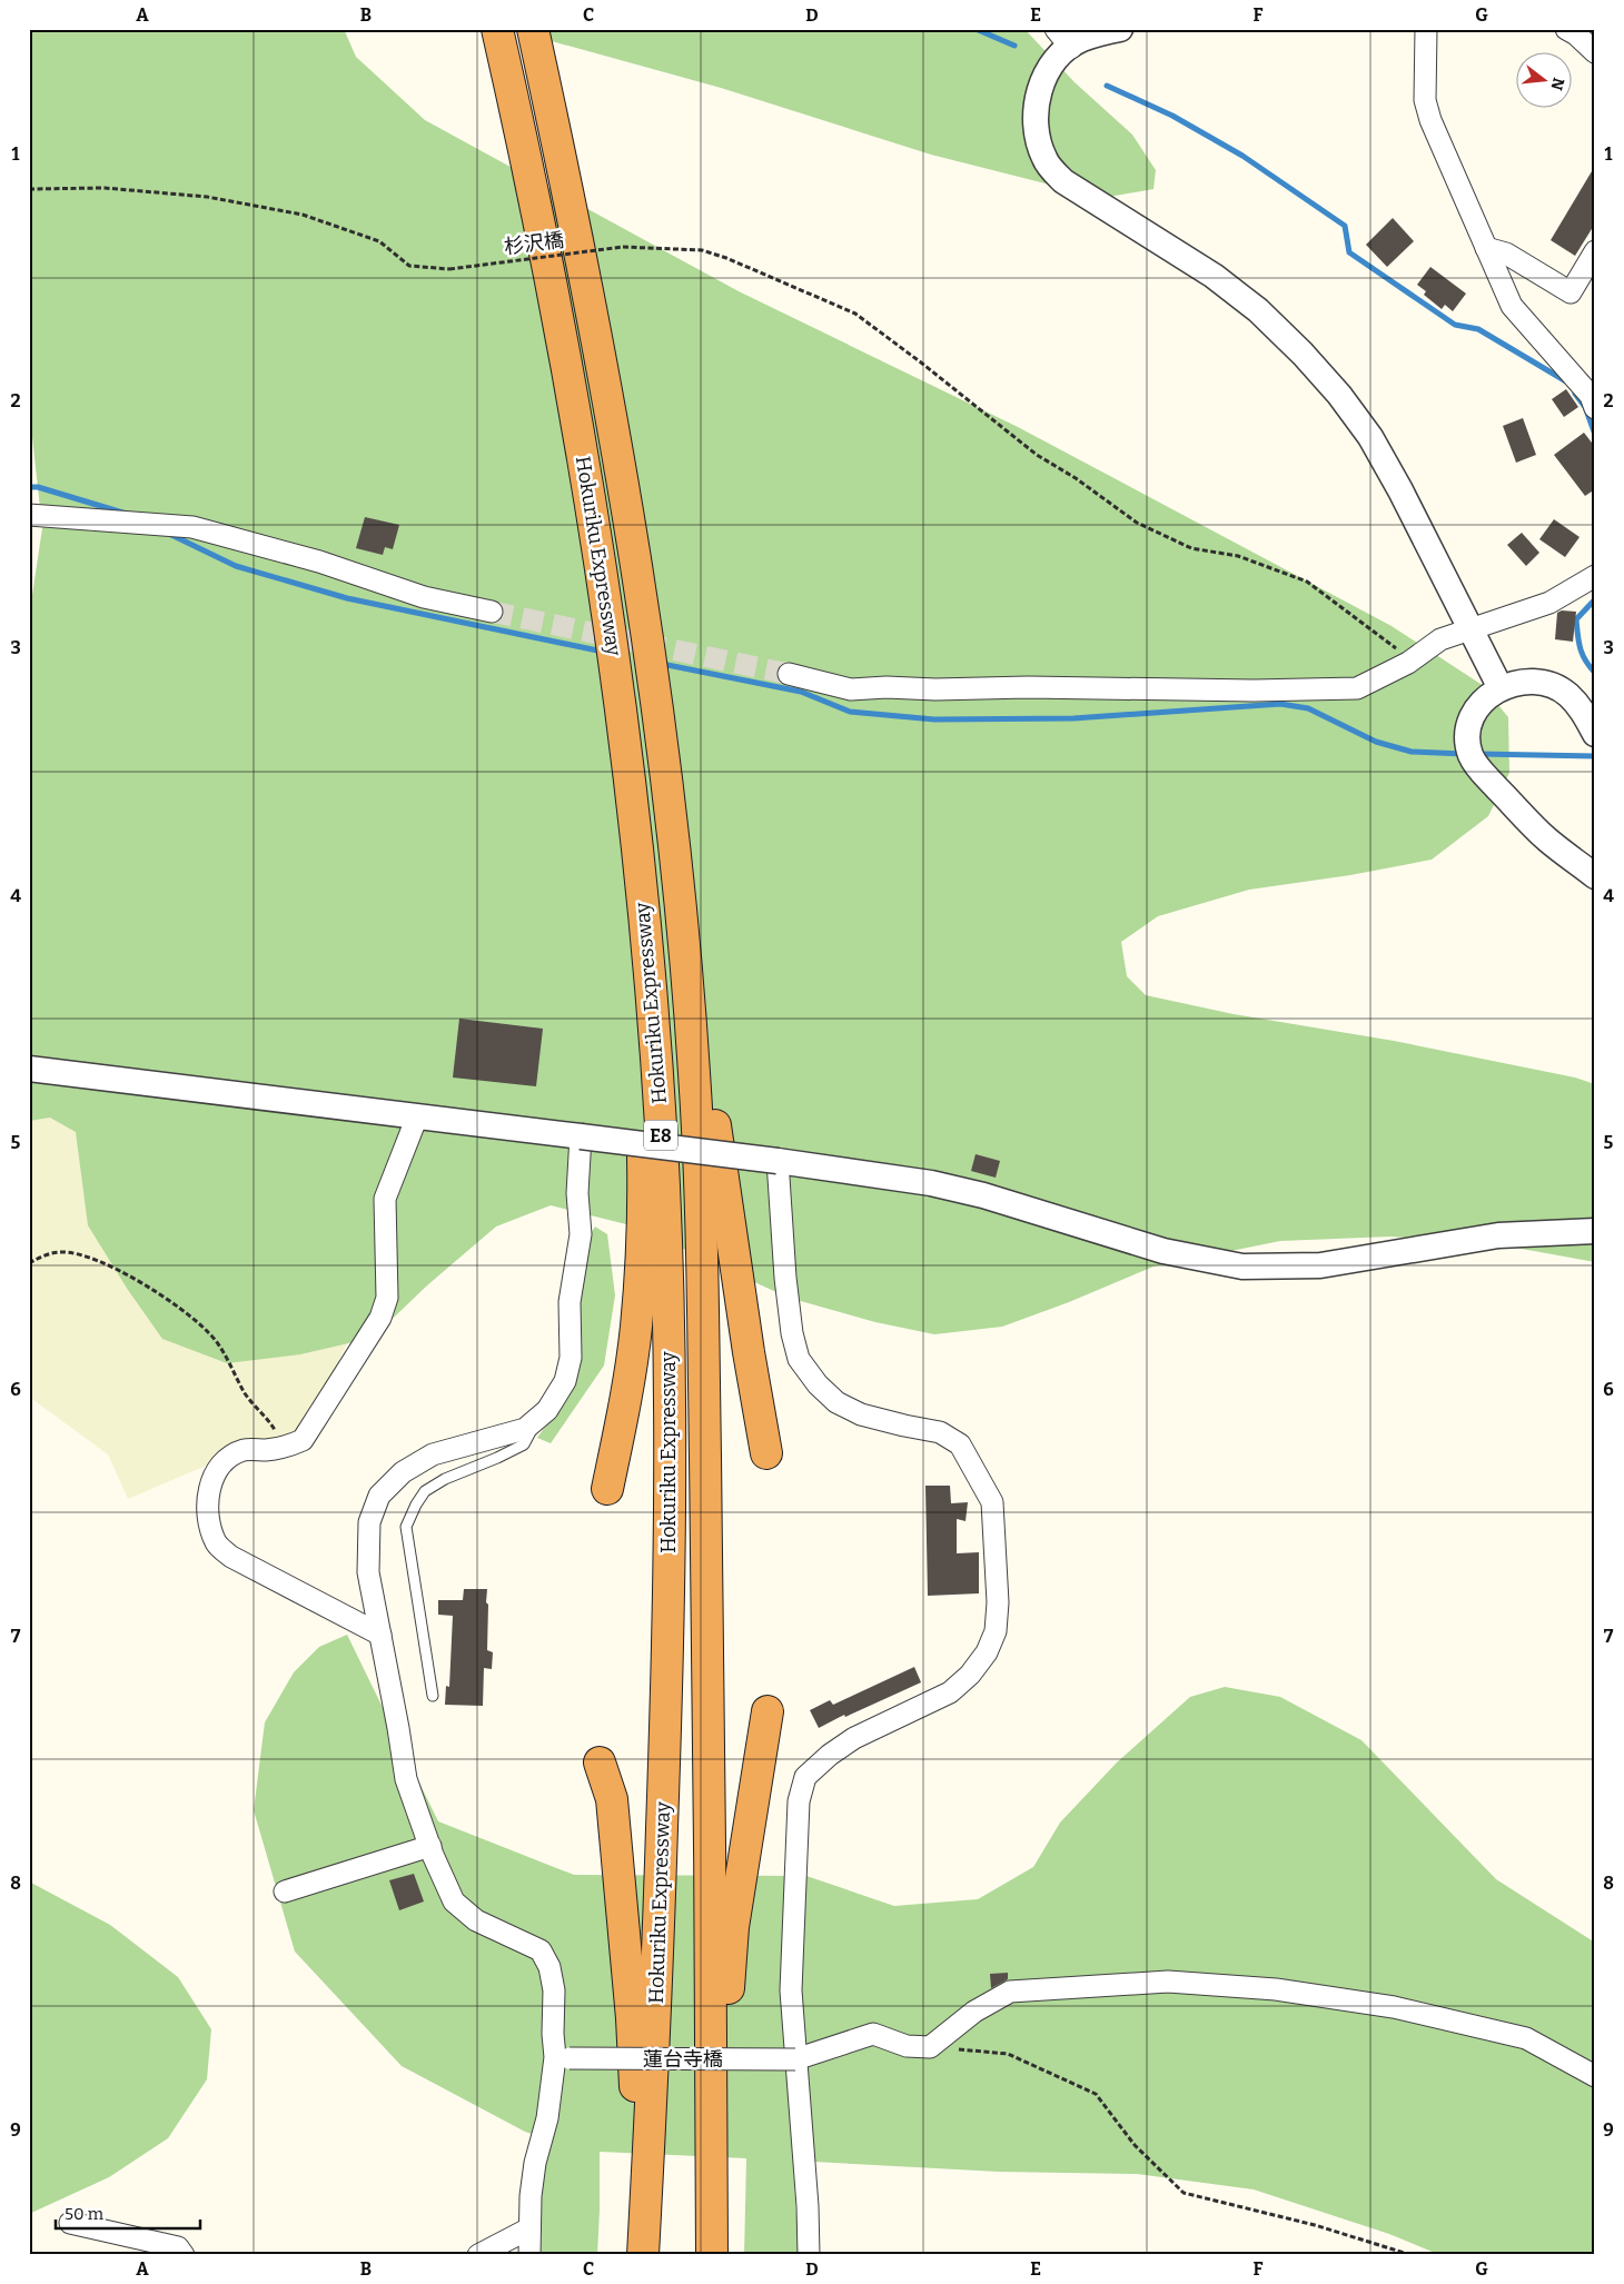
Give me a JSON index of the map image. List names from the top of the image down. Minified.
{"streets":{"highway":["Hokuriku Expressway","E8"],"street":["蓮台寺橋"],"path":["杉沢橋"]},"scale_bar":"50 m","north":"right","grid":{"columns":["A","B","C","D","E","F","G"],"rows":["1","2","3","4","5","6","7","8","9"]}}
